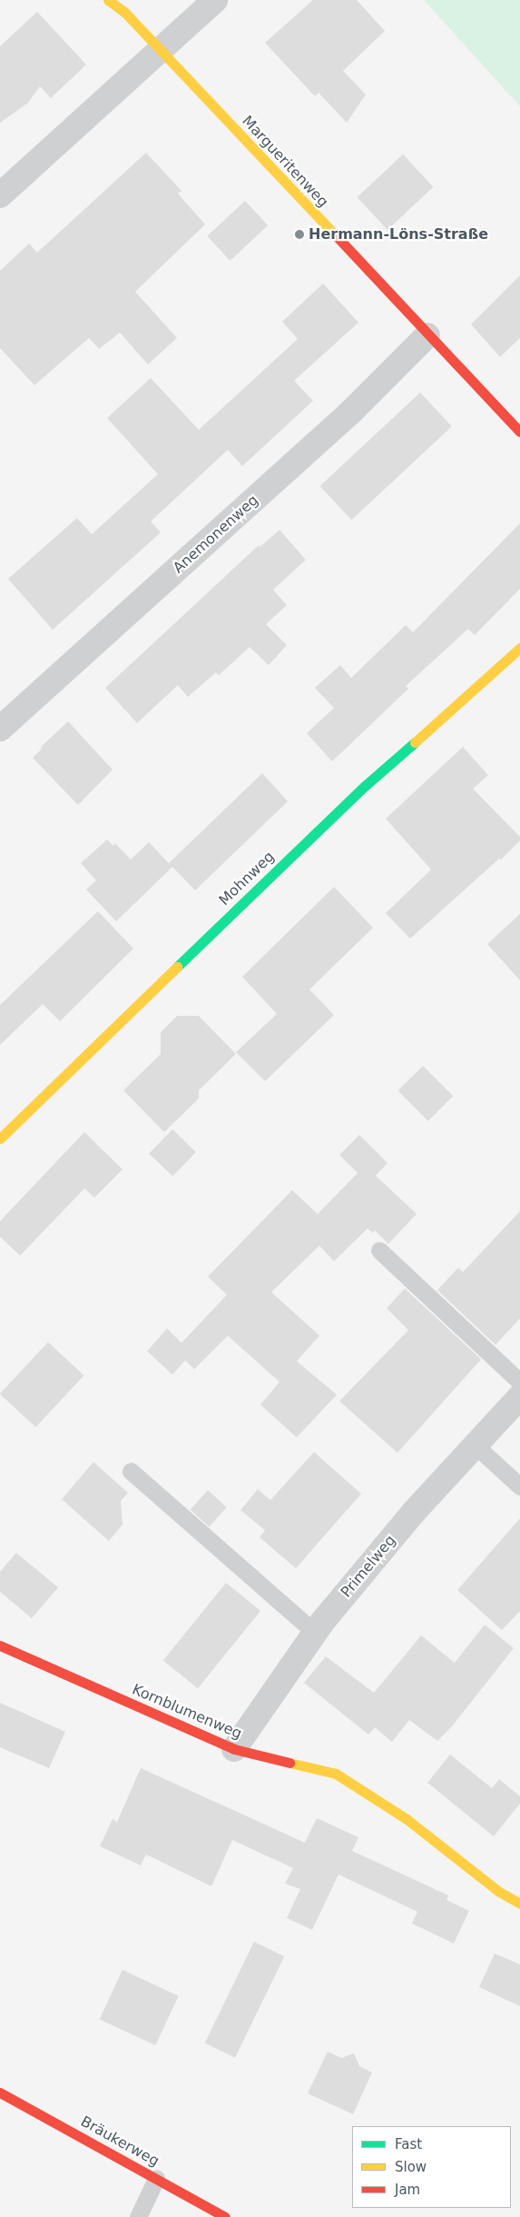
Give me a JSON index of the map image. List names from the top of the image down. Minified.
{"streets":{"street":["Margueritenweg","Anemonenweg","Mohnweg","Primelweg","Kornblumenweg","Bräukerweg"]},"crossings":[["Margueritenweg","Anemonenweg"],["Primelweg","Kornblumenweg"]],"places":["Hermann-Löns-Straße"],"legend":["Fast","Slow","Jam"]}
